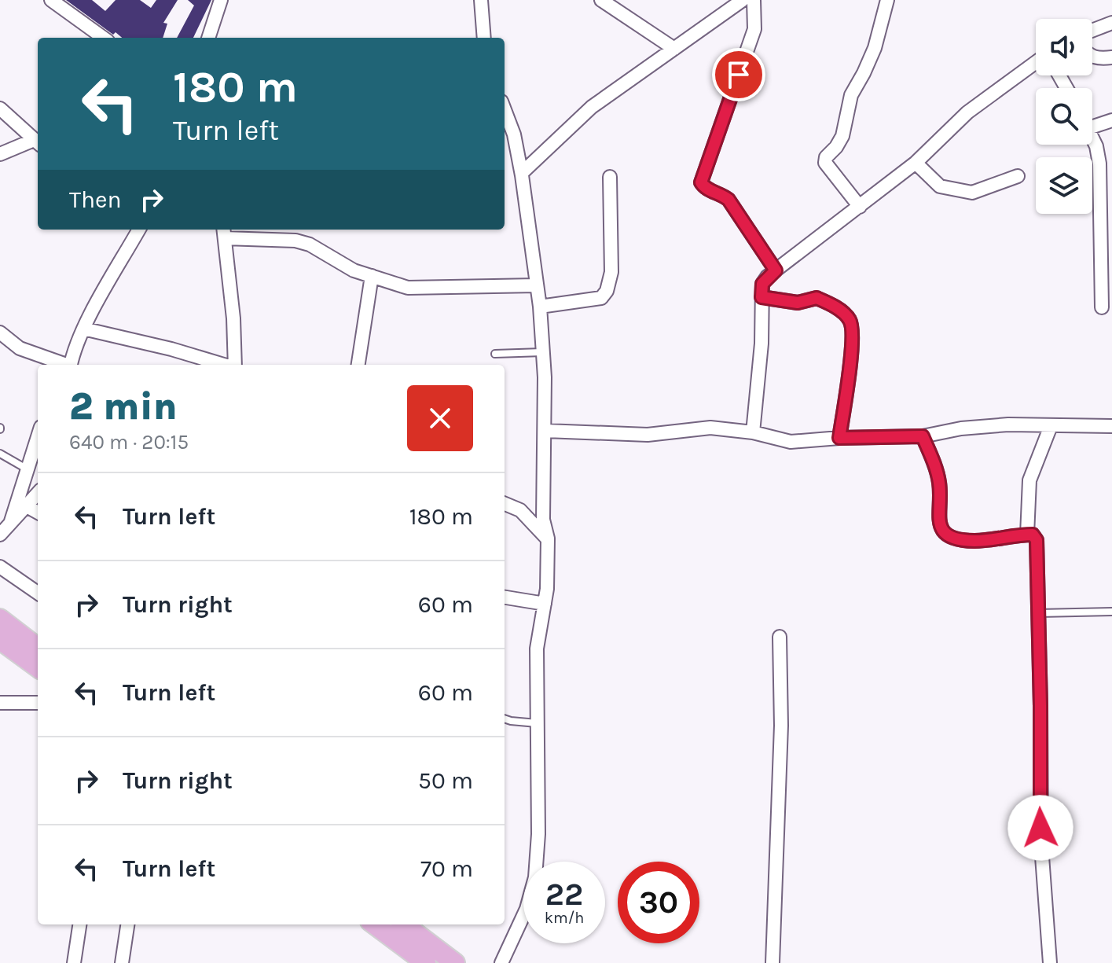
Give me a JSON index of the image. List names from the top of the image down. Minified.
{"page":{"turn":["180 m","Turn left"],"then":"Then","heading":["2 min","640 m · 20:15"],"list":[{"name":"Turn left","value":"180 m"},{"name":"Turn right","value":"60 m"},{"name":"Turn left","value":"60 m"},{"name":"Turn right","value":"50 m"},{"name":"Turn left","value":"70 m"}],"speed":"22 km/h","limit":"30"}}
